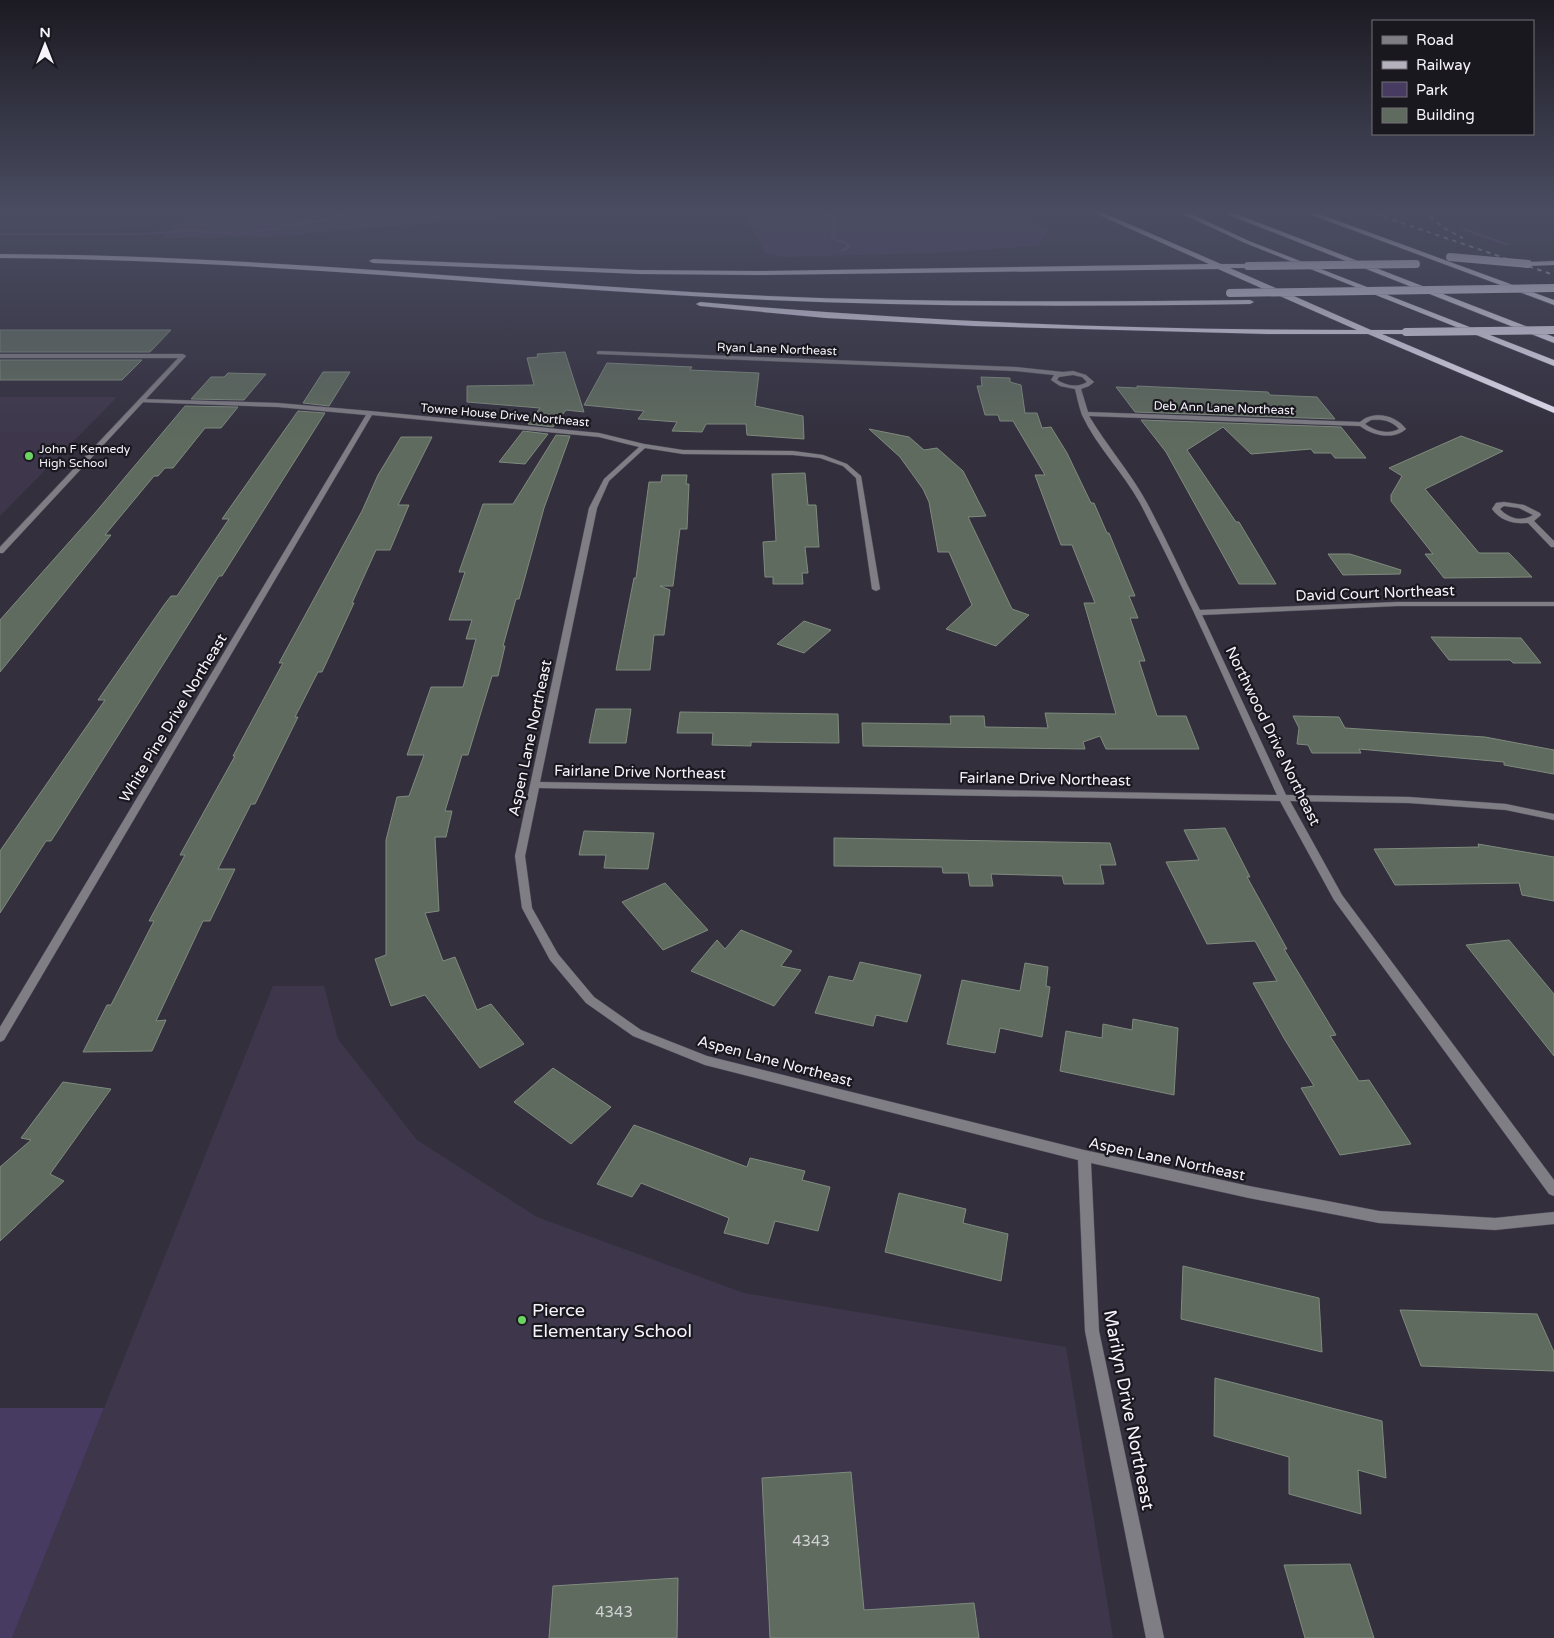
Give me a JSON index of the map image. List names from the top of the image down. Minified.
{"streets":{"street":["Ryan Lane Northeast","Deb Ann Lane Northeast","Towne House Drive Northeast","David Court Northeast","White Pine Drive Northeast","Northwood Drive Northeast","Aspen Lane Northeast","Fairlane Drive Northeast","Marilyn Drive Northeast"]},"crossings":[["Ryan Lane Northeast","Northwood Drive Northeast"],["Deb Ann Lane Northeast","Northwood Drive Northeast"],["Towne House Drive Northeast","White Pine Drive Northeast"],["Towne House Drive Northeast","Aspen Lane Northeast"],["David Court Northeast","Northwood Drive Northeast"],["Northwood Drive Northeast","Fairlane Drive Northeast"],["Aspen Lane Northeast","Fairlane Drive Northeast"],["Aspen Lane Northeast","Marilyn Drive Northeast"]],"places":["John F Kennedy High School","Pierce Elementary School"],"house_numbers":["4343","4343"],"legend":["Road","Railway","Park","Building"],"north":"top"}
